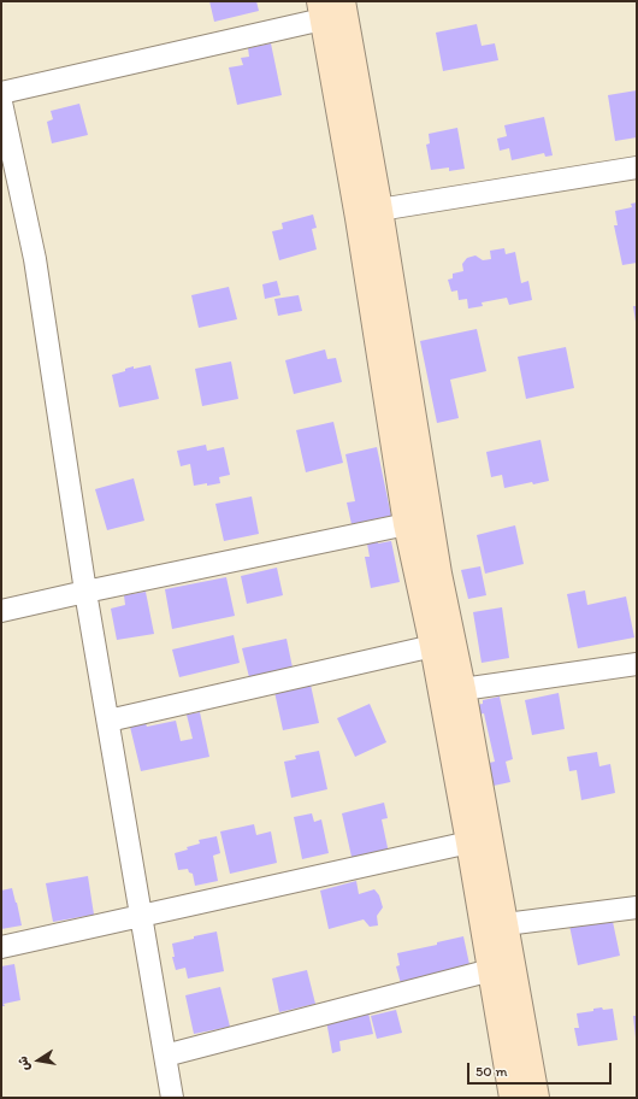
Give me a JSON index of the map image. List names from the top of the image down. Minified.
{"scale_bar":"50 m","north":"left"}
